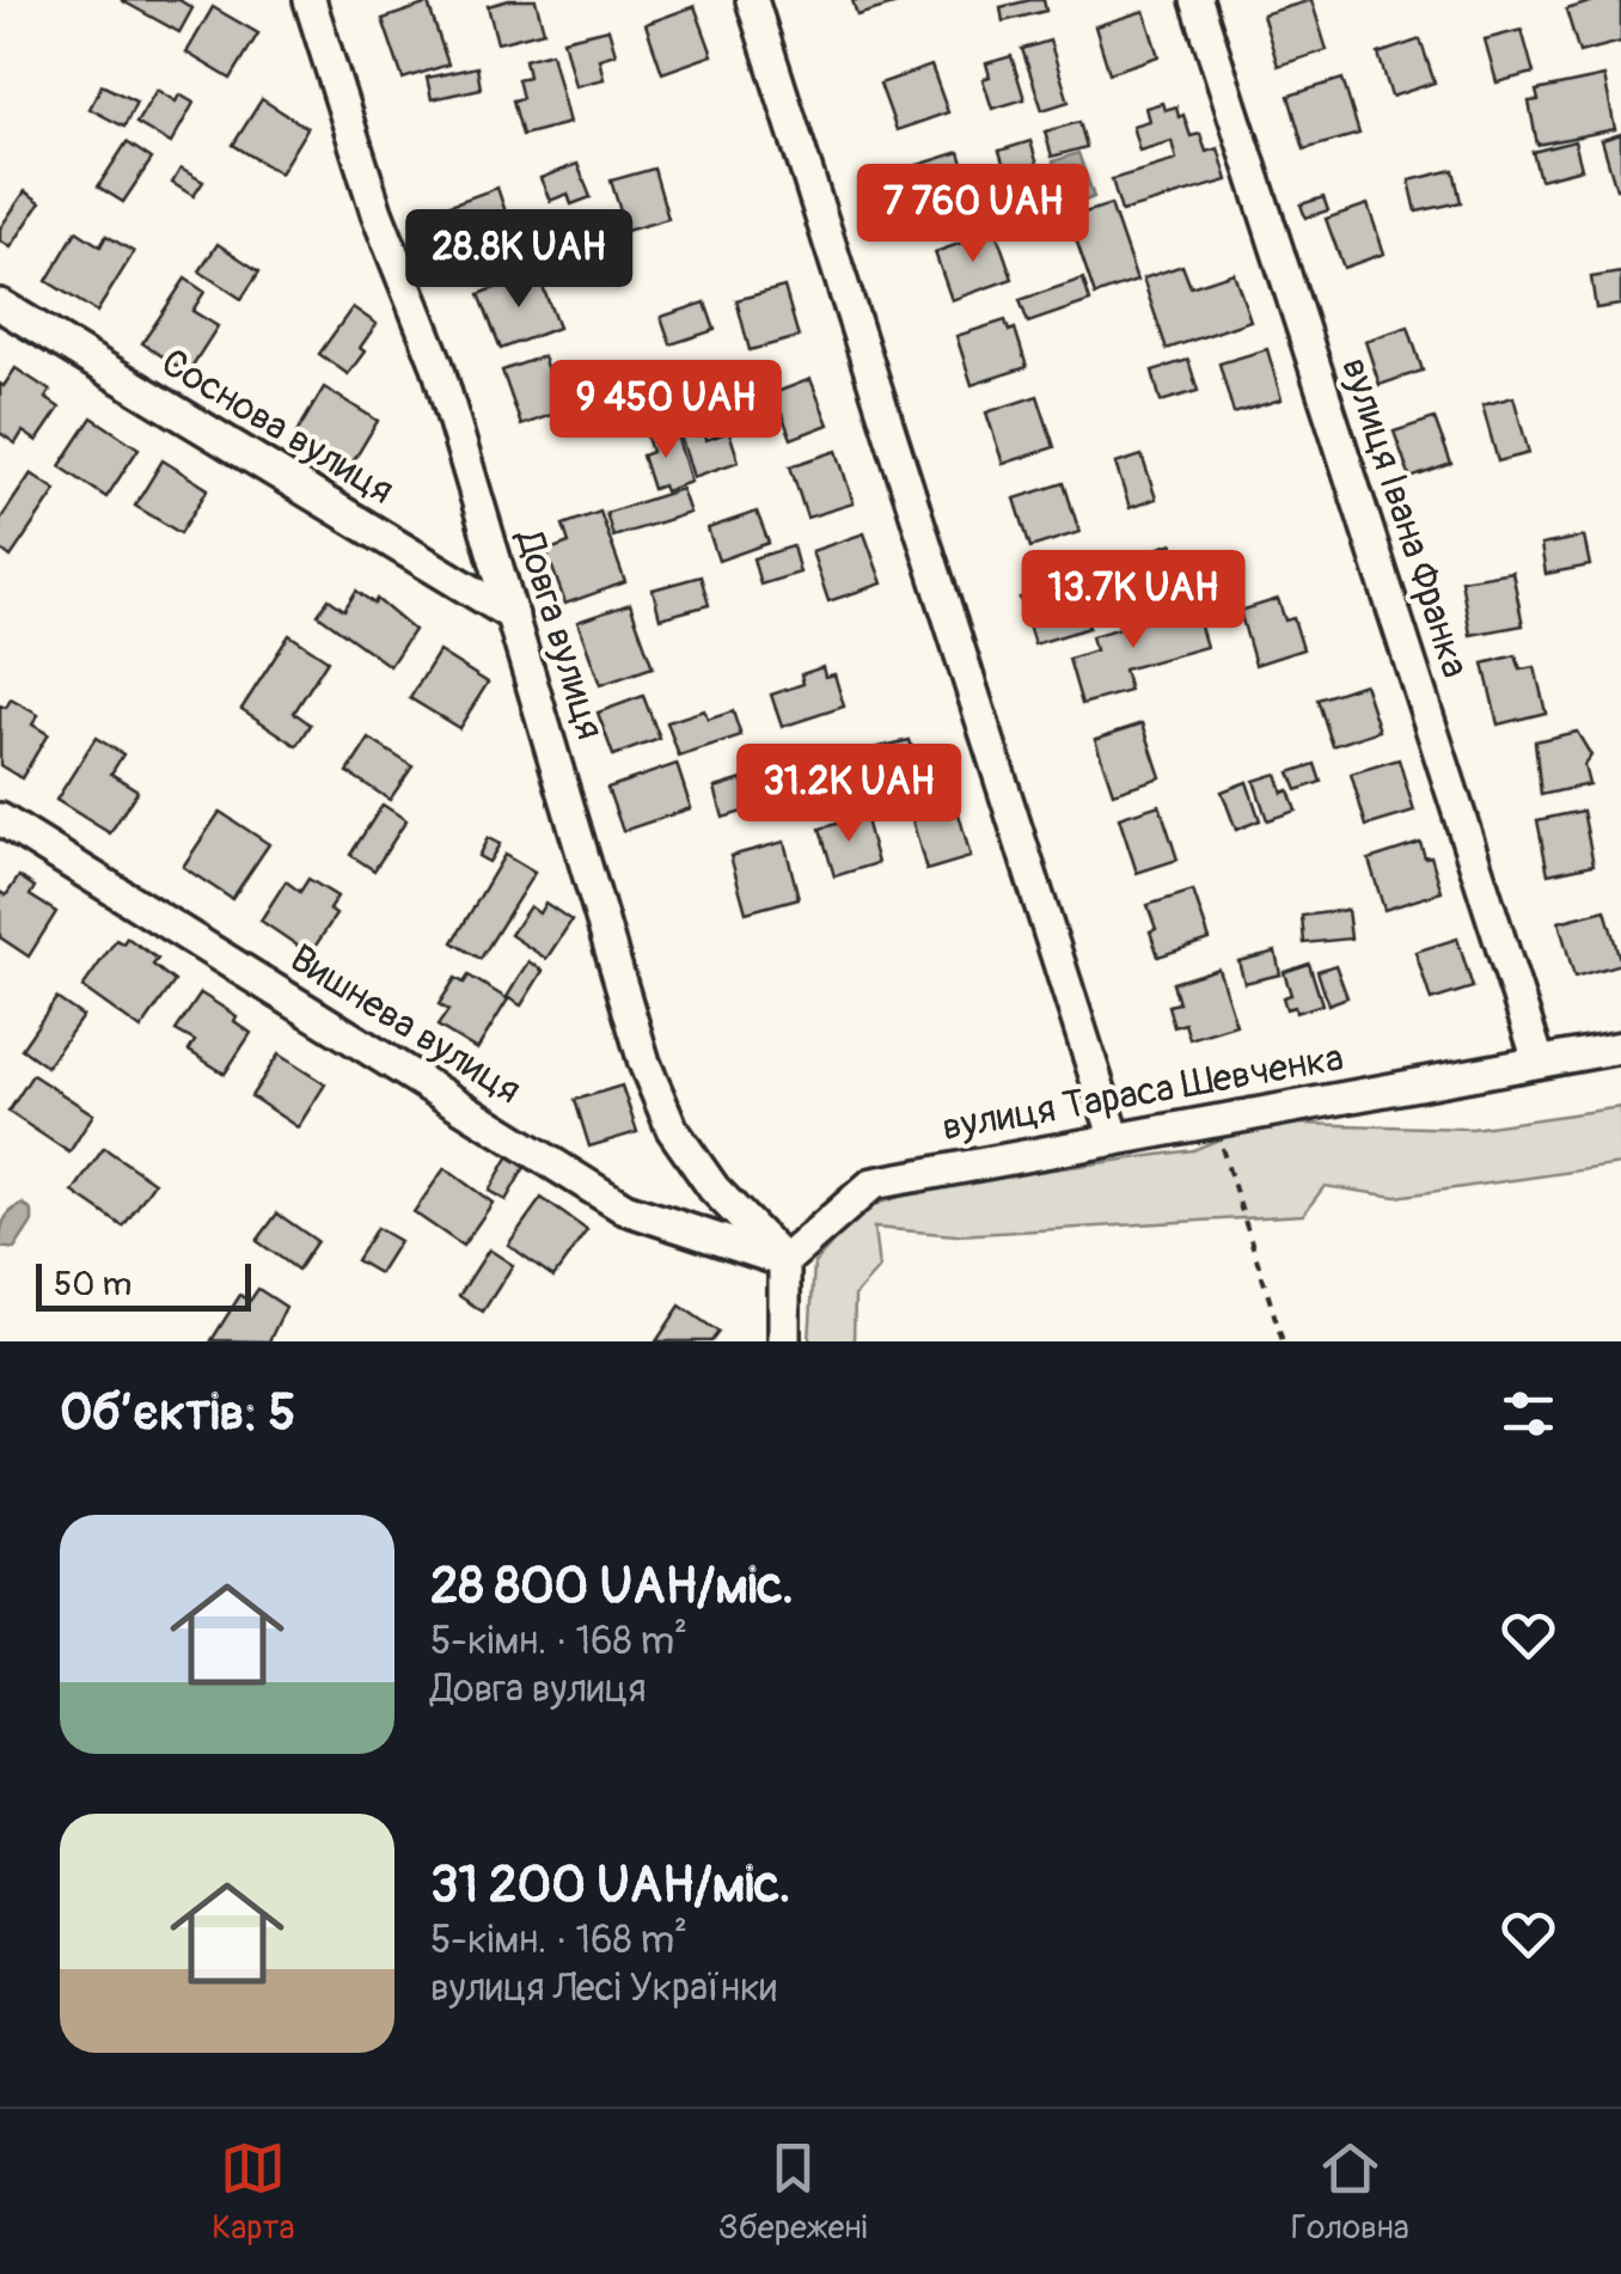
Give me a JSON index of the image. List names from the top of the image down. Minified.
{"streets":{"street":["Соснова вулиця","вулиця Івана Франка","Довга вулиця","Вишнева вулиця","вулиця Тараса Шевченка"]},"crossings":[["Соснова вулиця","Довга вулиця"],["вулиця Івана Франка","вулиця Тараса Шевченка"],["Довга вулиця","Вишнева вулиця"],["Довга вулиця","вулиця Тараса Шевченка"],["Вишнева вулиця","вулиця Тараса Шевченка"]],"scale_bar":"50 m","page":{"price":["7 760 UAH","28.8K UAH","9 450 UAH","13.7K UAH","31.2K UAH"],"scale":"50 m","heading":"Об’єктів: 5","list":[{"name":"28 800 UAH/міс.","note":"5-кімн. · 168 m² · Довга вулиця"},{"name":"31 200 UAH/міс.","note":"5-кімн. · 168 m² · вулиця Лесі Українки"}],"tabs":["Карта","Збережені","Головна"]}}
